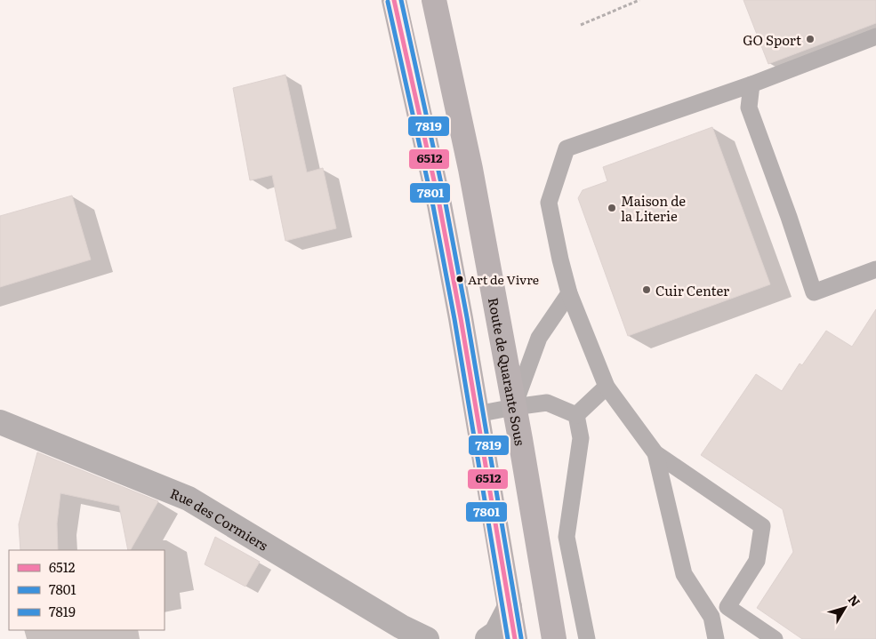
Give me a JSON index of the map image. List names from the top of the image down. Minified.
{"streets":{"main road":["Route de Quarante Sous"],"street":["Rue des Cormiers"]},"places":["GO Sport","Maison de la Literie","Art de Vivre","Cuir Center"],"lines":["transit line 6512","transit line 7819","transit line 7801"],"legend":["6512","7801","7819"],"north":"top right"}
